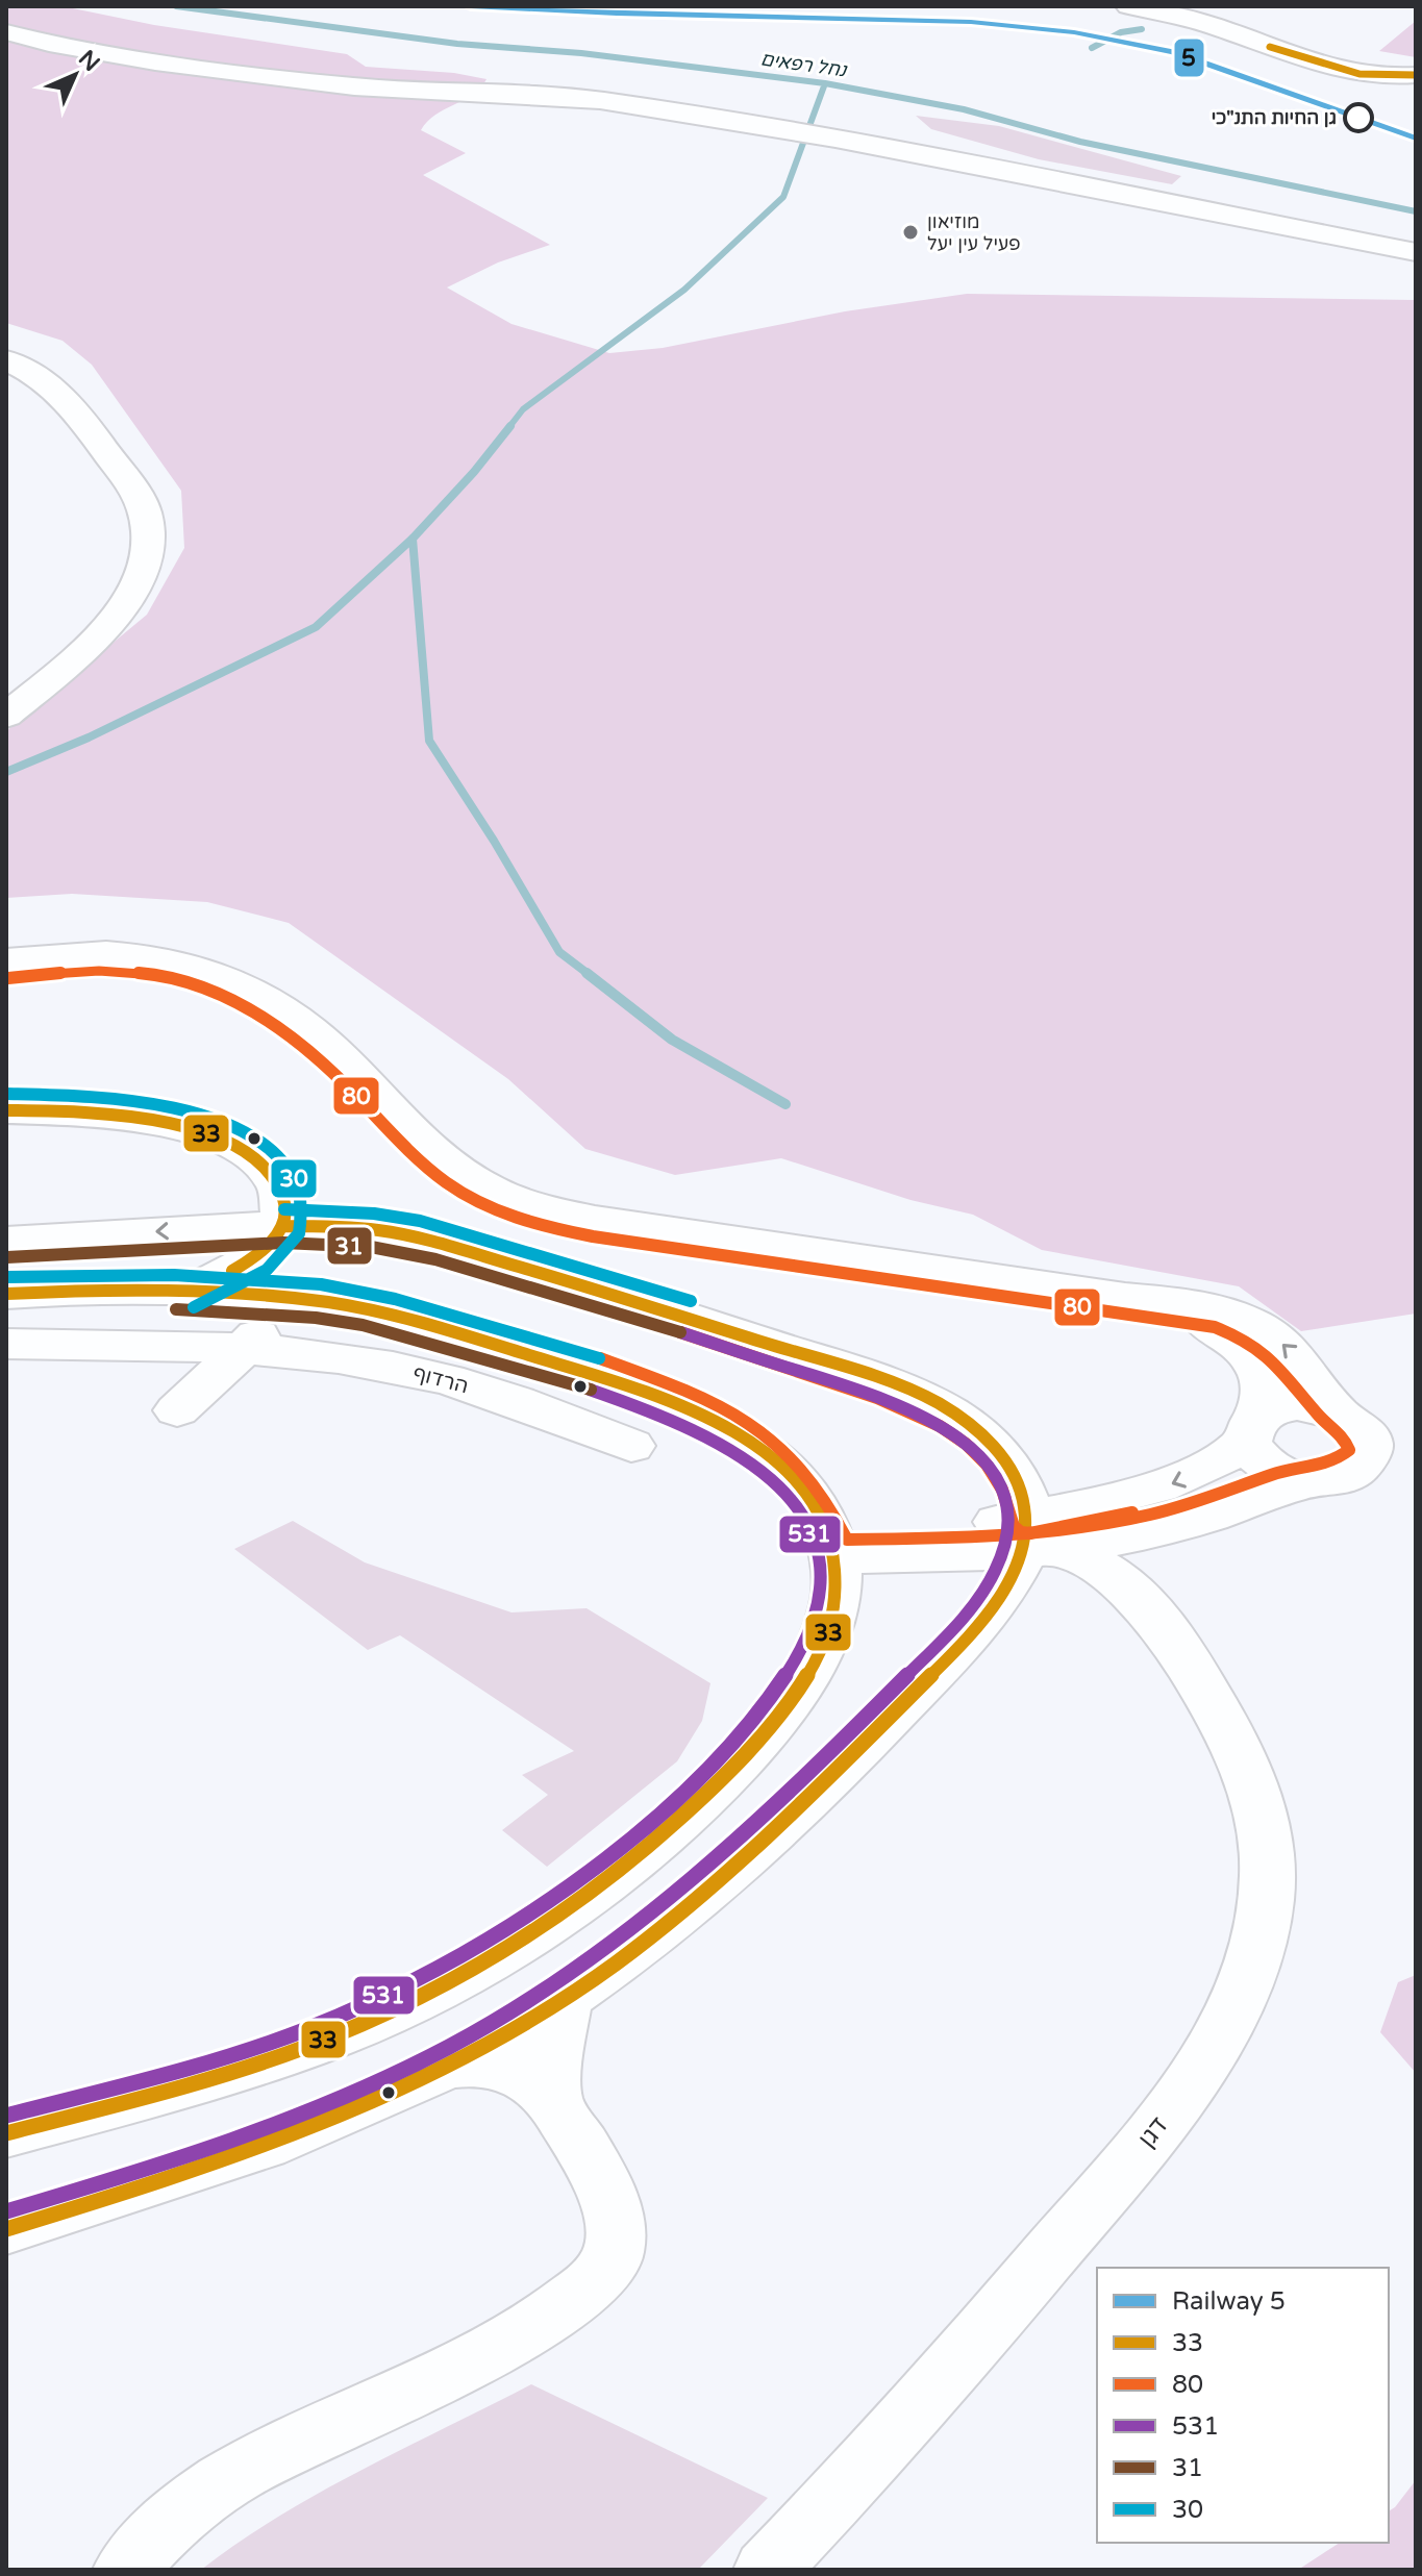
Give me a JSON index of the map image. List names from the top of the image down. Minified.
{"streets":{"street":["הרדוף","דגן"]},"water":["נחל רפאים"],"places":["גן החיות התנ\"כי","מוזיאון פעיל עין יעל"],"lines":["rail line 5","transit line 33","transit line 80","transit line 30","transit line 31","transit line 531"],"legend":["Railway 5","33","80","531","31","30"],"north":"top right"}
